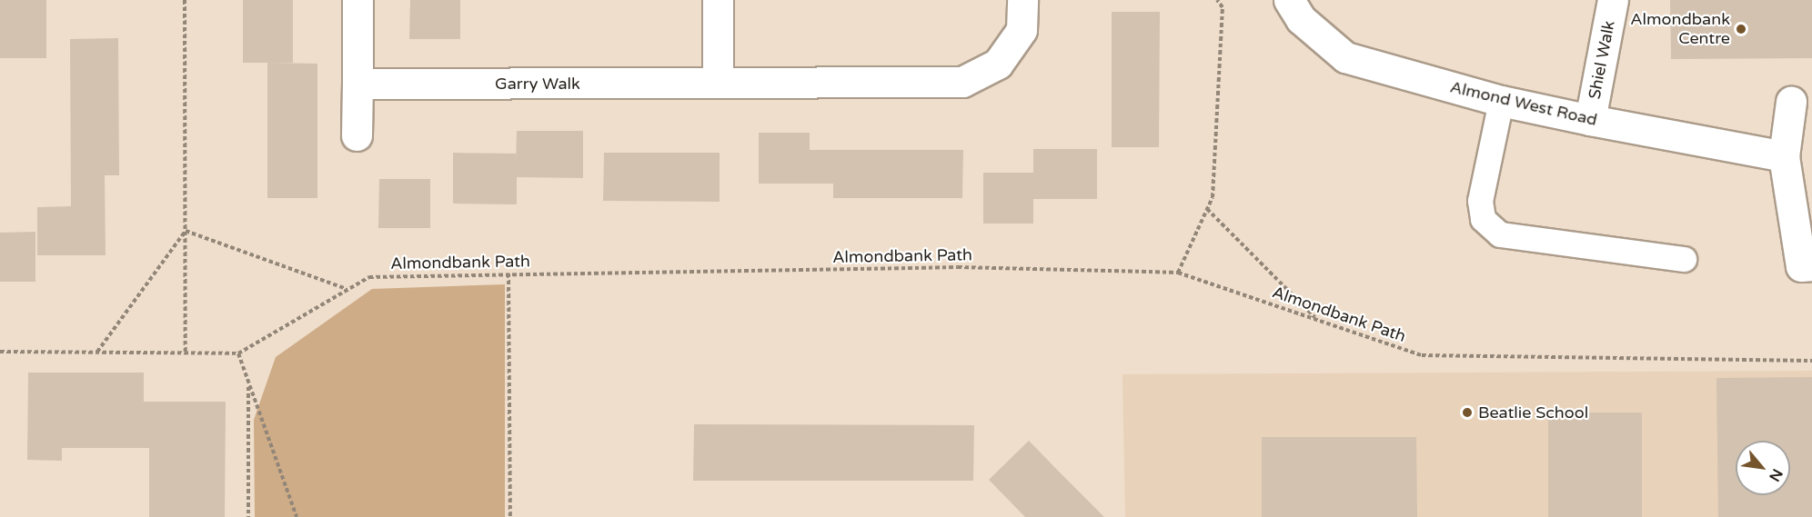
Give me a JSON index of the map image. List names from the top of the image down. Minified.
{"streets":{"street":["Shiel Walk","Garry Walk","Almond West Road"],"path":["Almondbank Path"]},"crossings":[["Shiel Walk","Almond West Road"]],"places":["Almondbank Centre","Beatlie School"],"north":"bottom right"}
